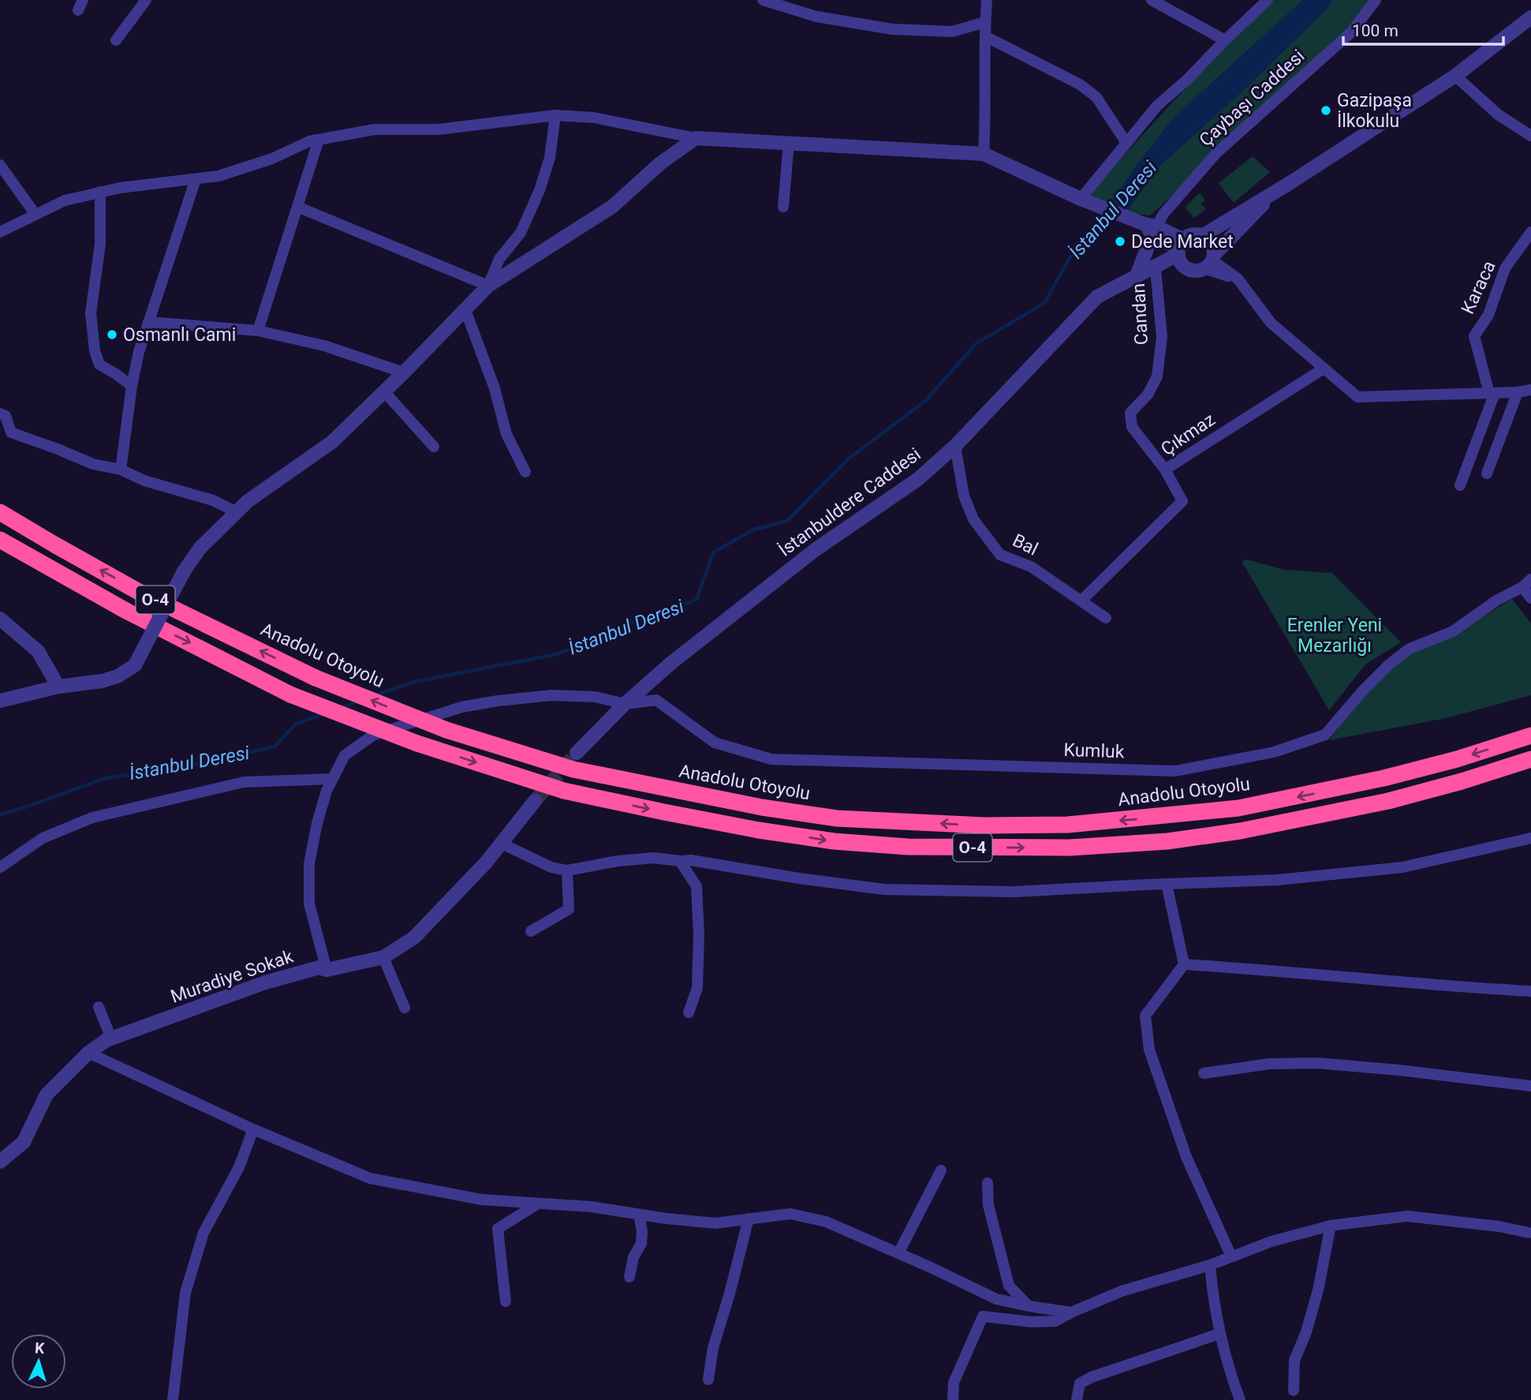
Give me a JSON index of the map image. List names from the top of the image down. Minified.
{"streets":{"highway":["O-4","Anadolu Otoyolu"],"street":["Çaybaşı Caddesi","Karaca","Candan","Çıkmaz","İstanbuldere Caddesi","Bal","Kumluk","Muradiye Sokak"]},"crossings":[["Candan","Çıkmaz"],["Candan","İstanbuldere Caddesi"],["Çıkmaz","Bal"],["İstanbuldere Caddesi","Bal"],["İstanbuldere Caddesi","Kumluk"]],"water":["İstanbul Deresi"],"parks":["Erenler Yeni Mezarlığı"],"places":["Gazipaşa İlkokulu","Dede Market","Osmanlı Cami"],"scale_bar":"100 m","north":"top"}
